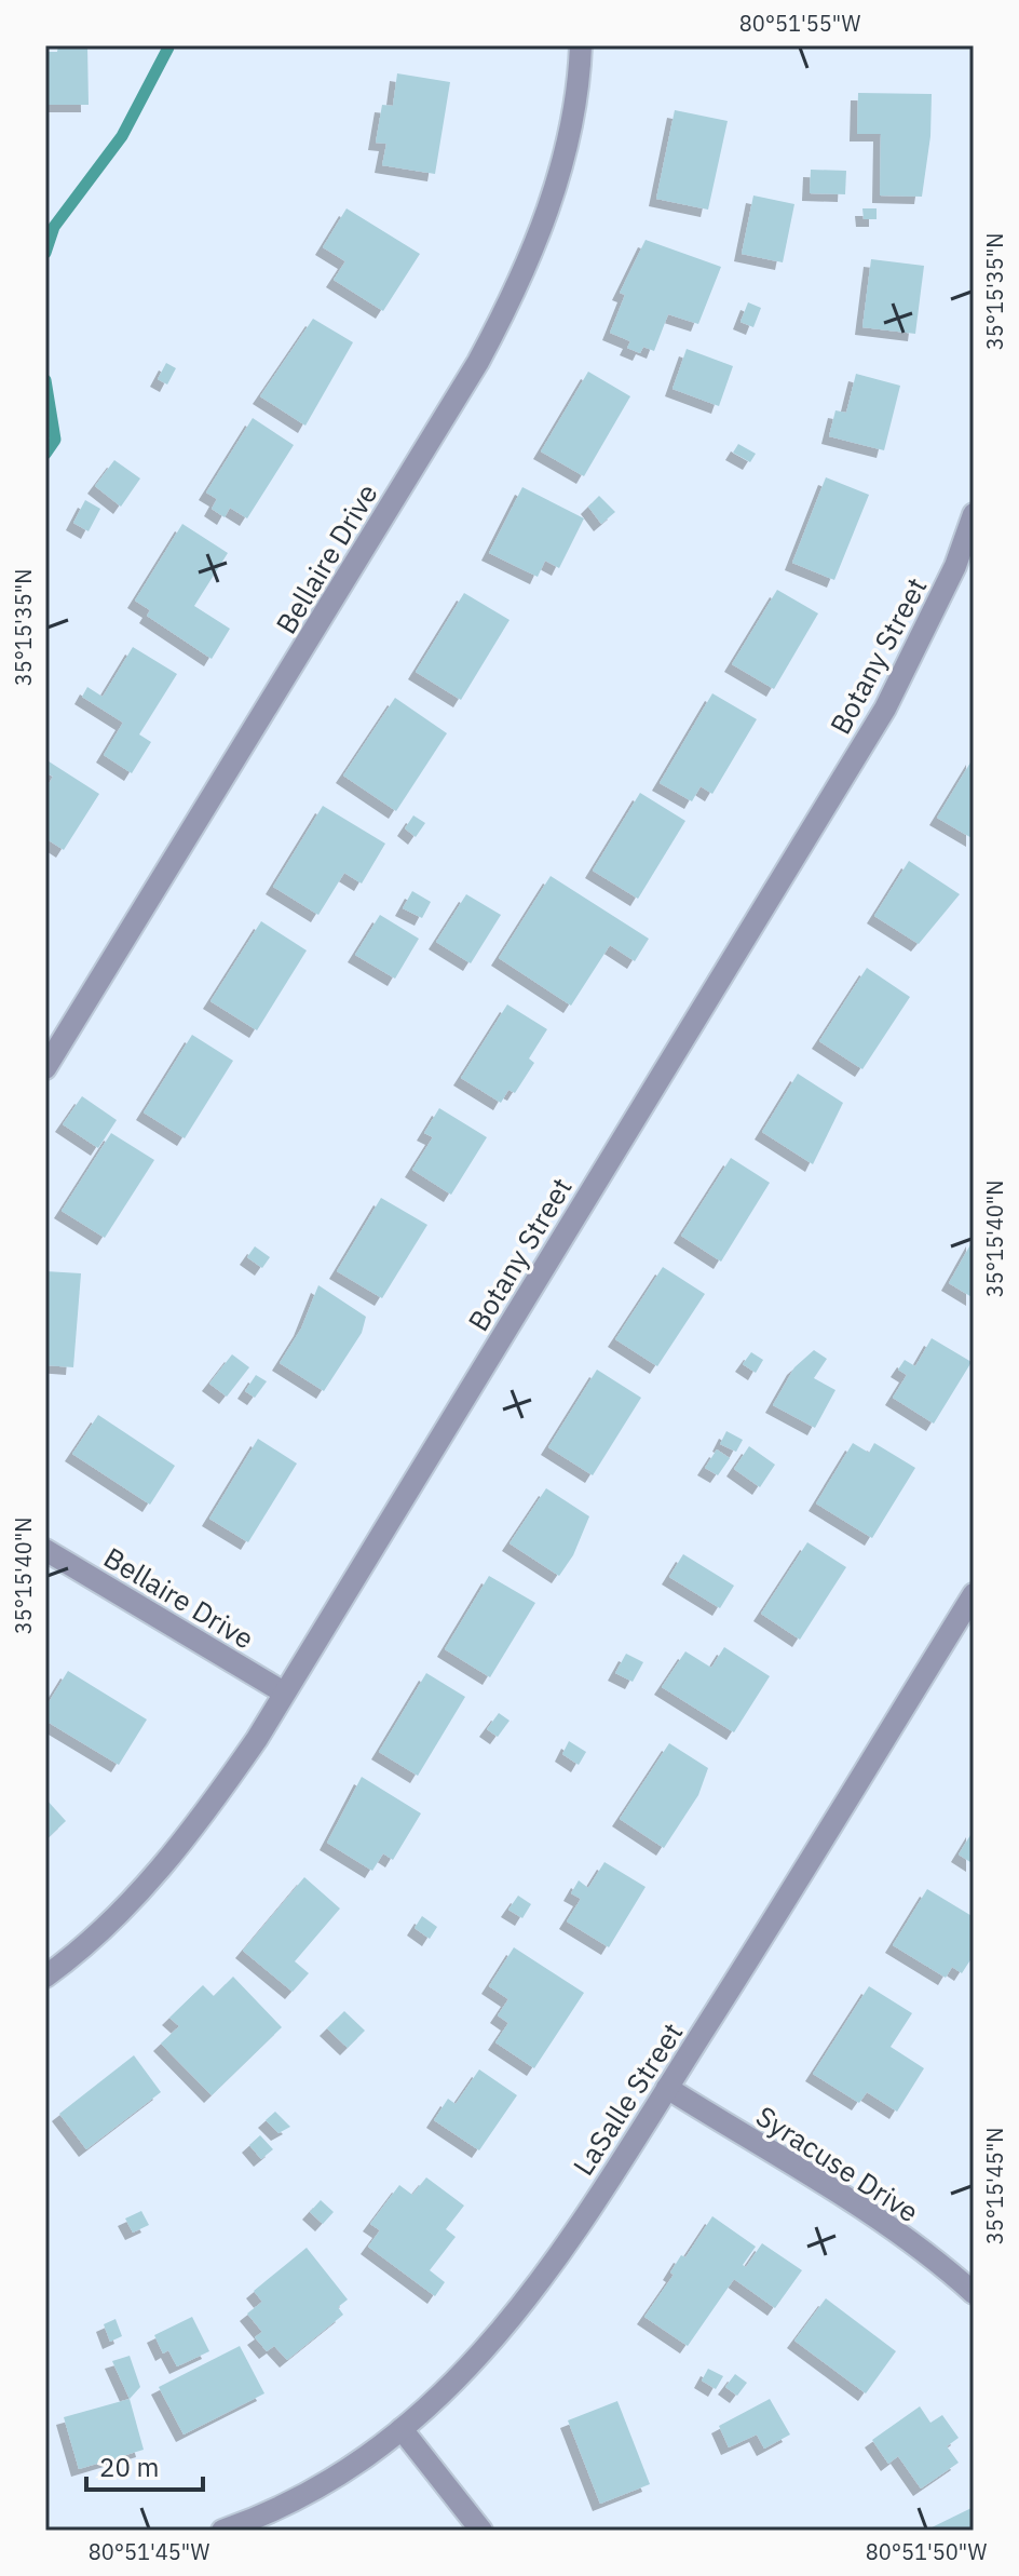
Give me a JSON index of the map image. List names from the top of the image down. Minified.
{"streets":{"street":["Bellaire Drive","Botany Street","LaSalle Street","Syracuse Drive"]},"crossings":[["Bellaire Drive","Botany Street"],["LaSalle Street","Syracuse Drive"]],"scale_bar":"20 m","coordinates":["80°51'55\"W","35°15'35\"N","35°15'40\"N","35°15'45\"N","80°51'45\"W","80°51'50\"W"]}
